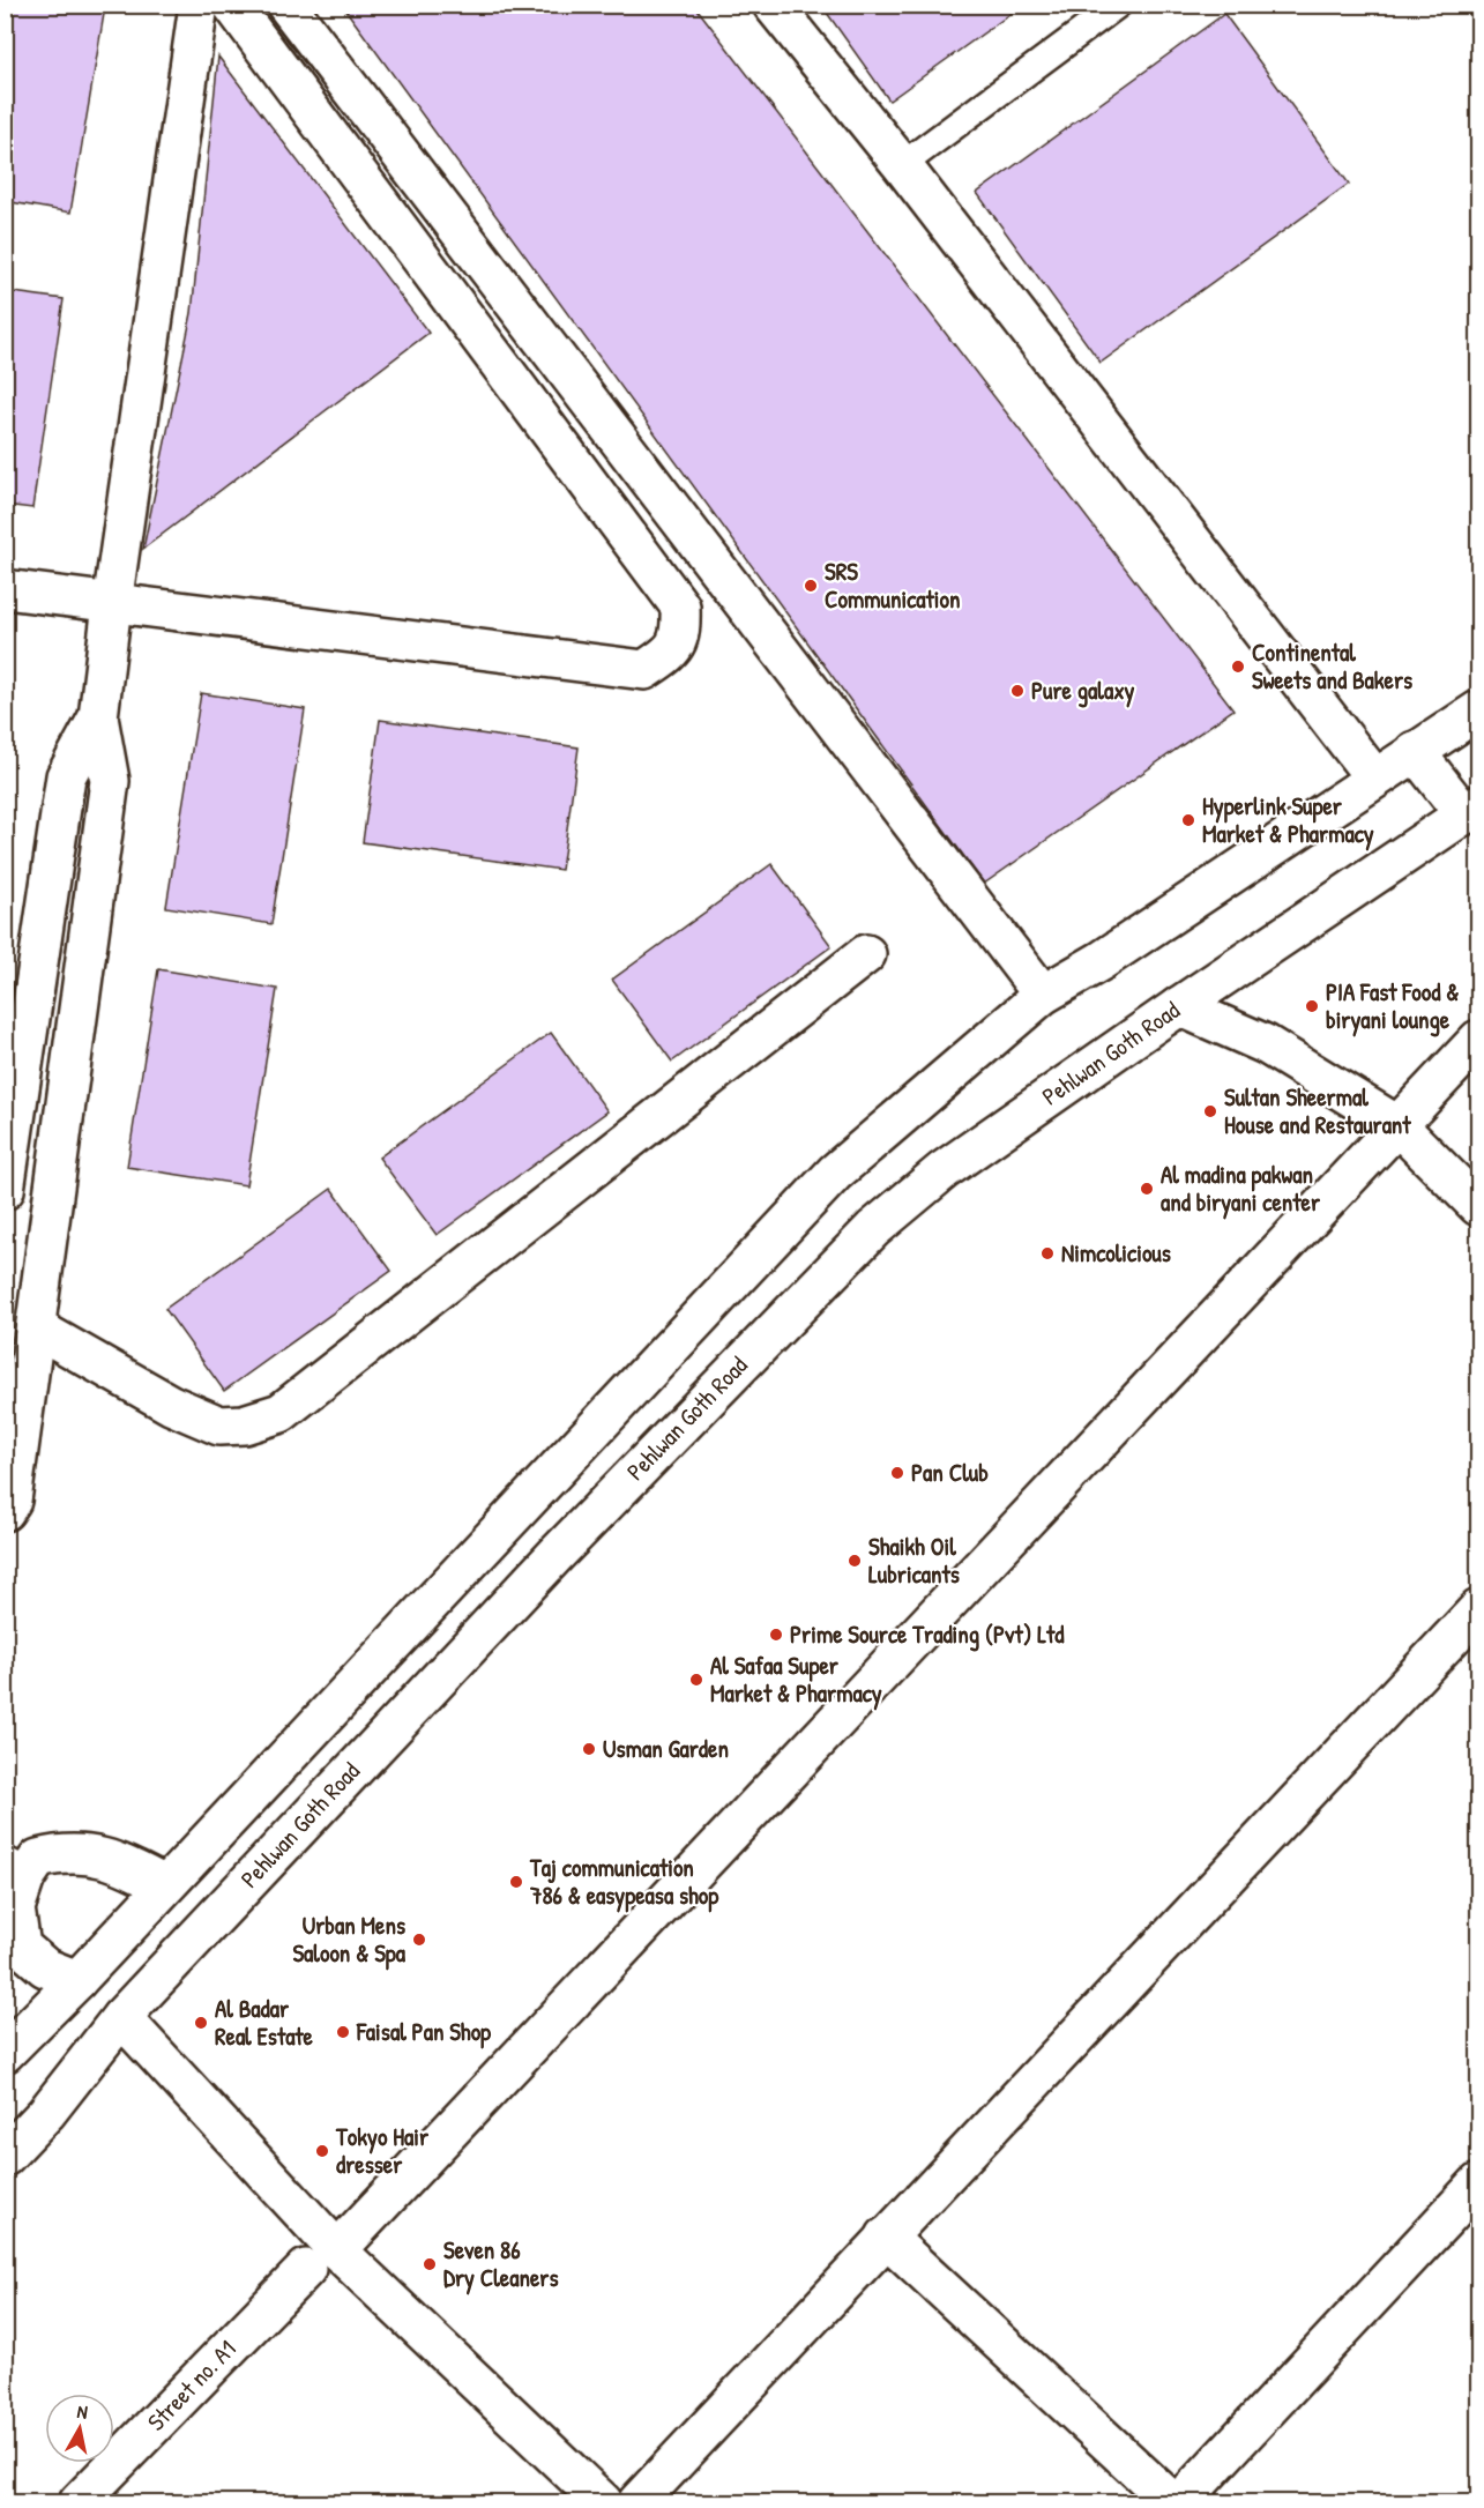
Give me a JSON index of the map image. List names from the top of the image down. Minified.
{"streets":{"street":["Pehlwan Goth Road","Street no. A1"]},"places":["SRS Communication","Continental Sweets and Bakers","Pure galaxy","Hyperlink Super Market & Pharmacy","PIA Fast Food & biryani lounge","Sultan Sheermal House and Restaurant","Al madina pakwan and biryani center","Nimcolicious","Pan Club","Shaikh Oil Lubricants","Prime Source Trading (Pvt) Ltd","Al Safaa Super Market & Pharmacy","Usman Garden","Taj communication 786 & easypeasa shop","Urban Mens Saloon & Spa","Al Badar Real Estate","Faisal Pan Shop","Tokyo Hair dresser","Seven 86 Dry Cleaners"],"north":"top"}
